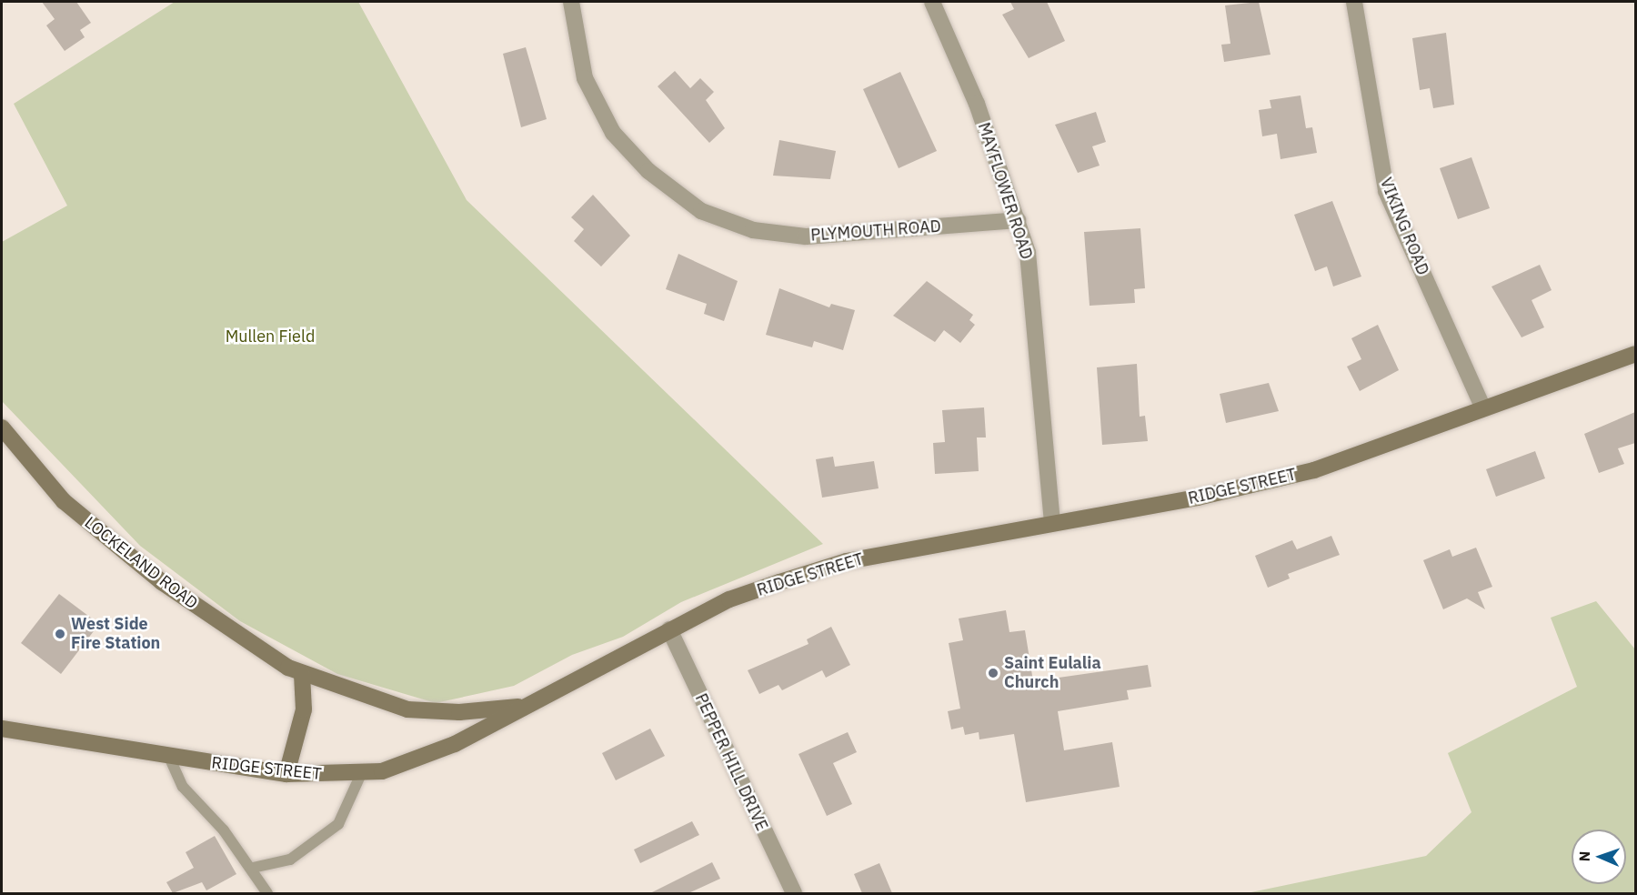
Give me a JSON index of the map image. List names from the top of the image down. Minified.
{"streets":{"main road":["RIDGE STREET","LOCKELAND ROAD"],"street":["MAYFLOWER ROAD","VIKING ROAD","PLYMOUTH ROAD","PEPPER HILL DRIVE"]},"crossings":[["MAYFLOWER ROAD","PLYMOUTH ROAD"],["MAYFLOWER ROAD","RIDGE STREET"],["VIKING ROAD","RIDGE STREET"],["RIDGE STREET","LOCKELAND ROAD"],["RIDGE STREET","PEPPER HILL DRIVE"]],"parks":["Mullen Field"],"places":["West Side Fire Station","Saint Eulalia Church"],"north":"left"}
